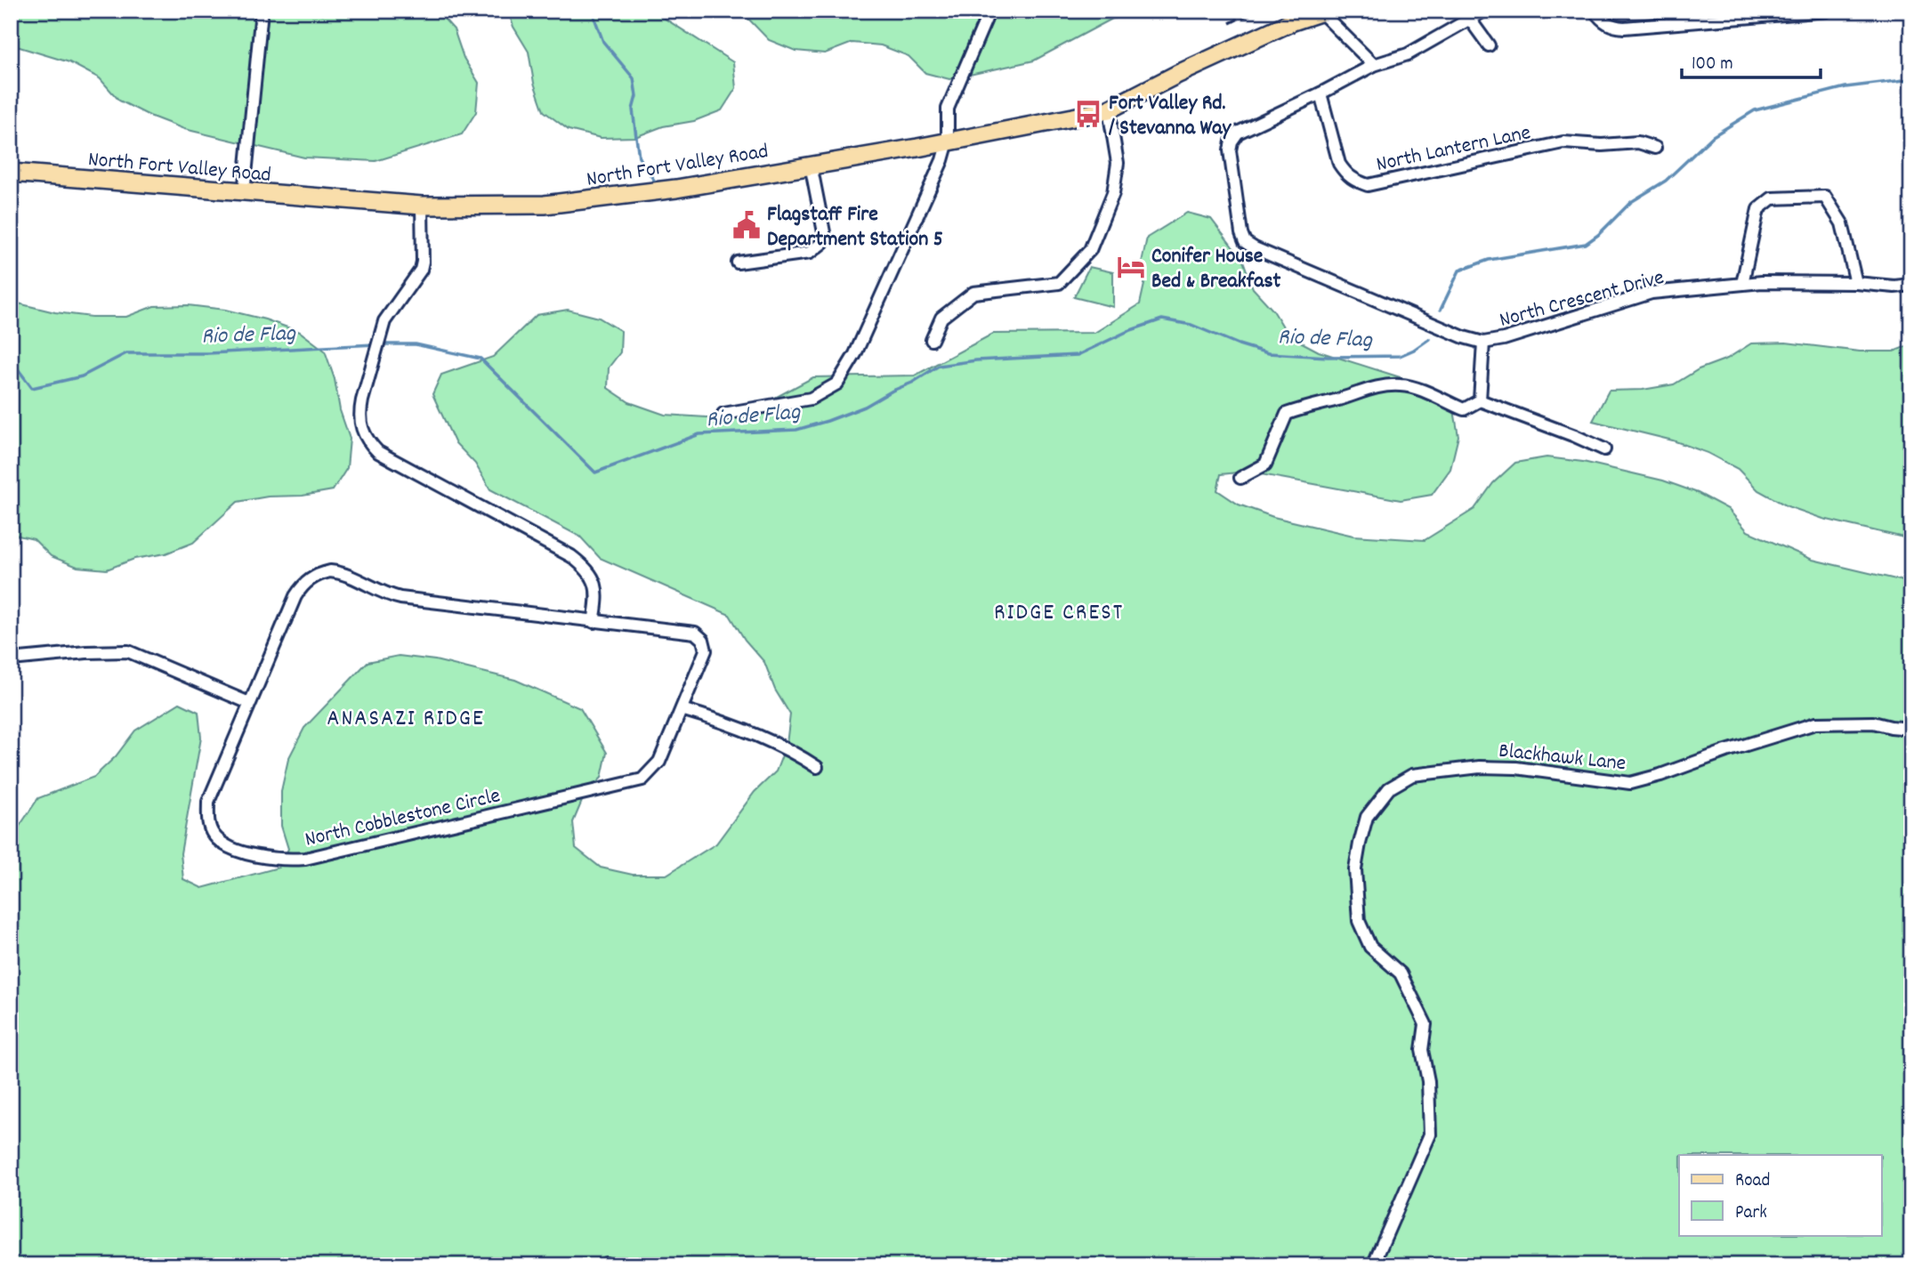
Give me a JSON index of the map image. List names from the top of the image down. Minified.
{"streets":{"main road":["North Fort Valley Road"],"street":["North Lantern Lane","North Crescent Drive","Blackhawk Lane","North Cobblestone Circle"]},"crossings":[["North Lantern Lane","North Crescent Drive"]],"districts":["RIDGE CREST","ANASAZI RIDGE"],"water":["Rio de Flag"],"places":{"bus stop":["Fort Valley Rd. / Stevanna Way"],"public building":["Flagstaff Fire Department Station 5"],"hotel":["Conifer House Bed & Breakfast"]},"legend":["Road","Park"],"scale_bar":"100 m"}
